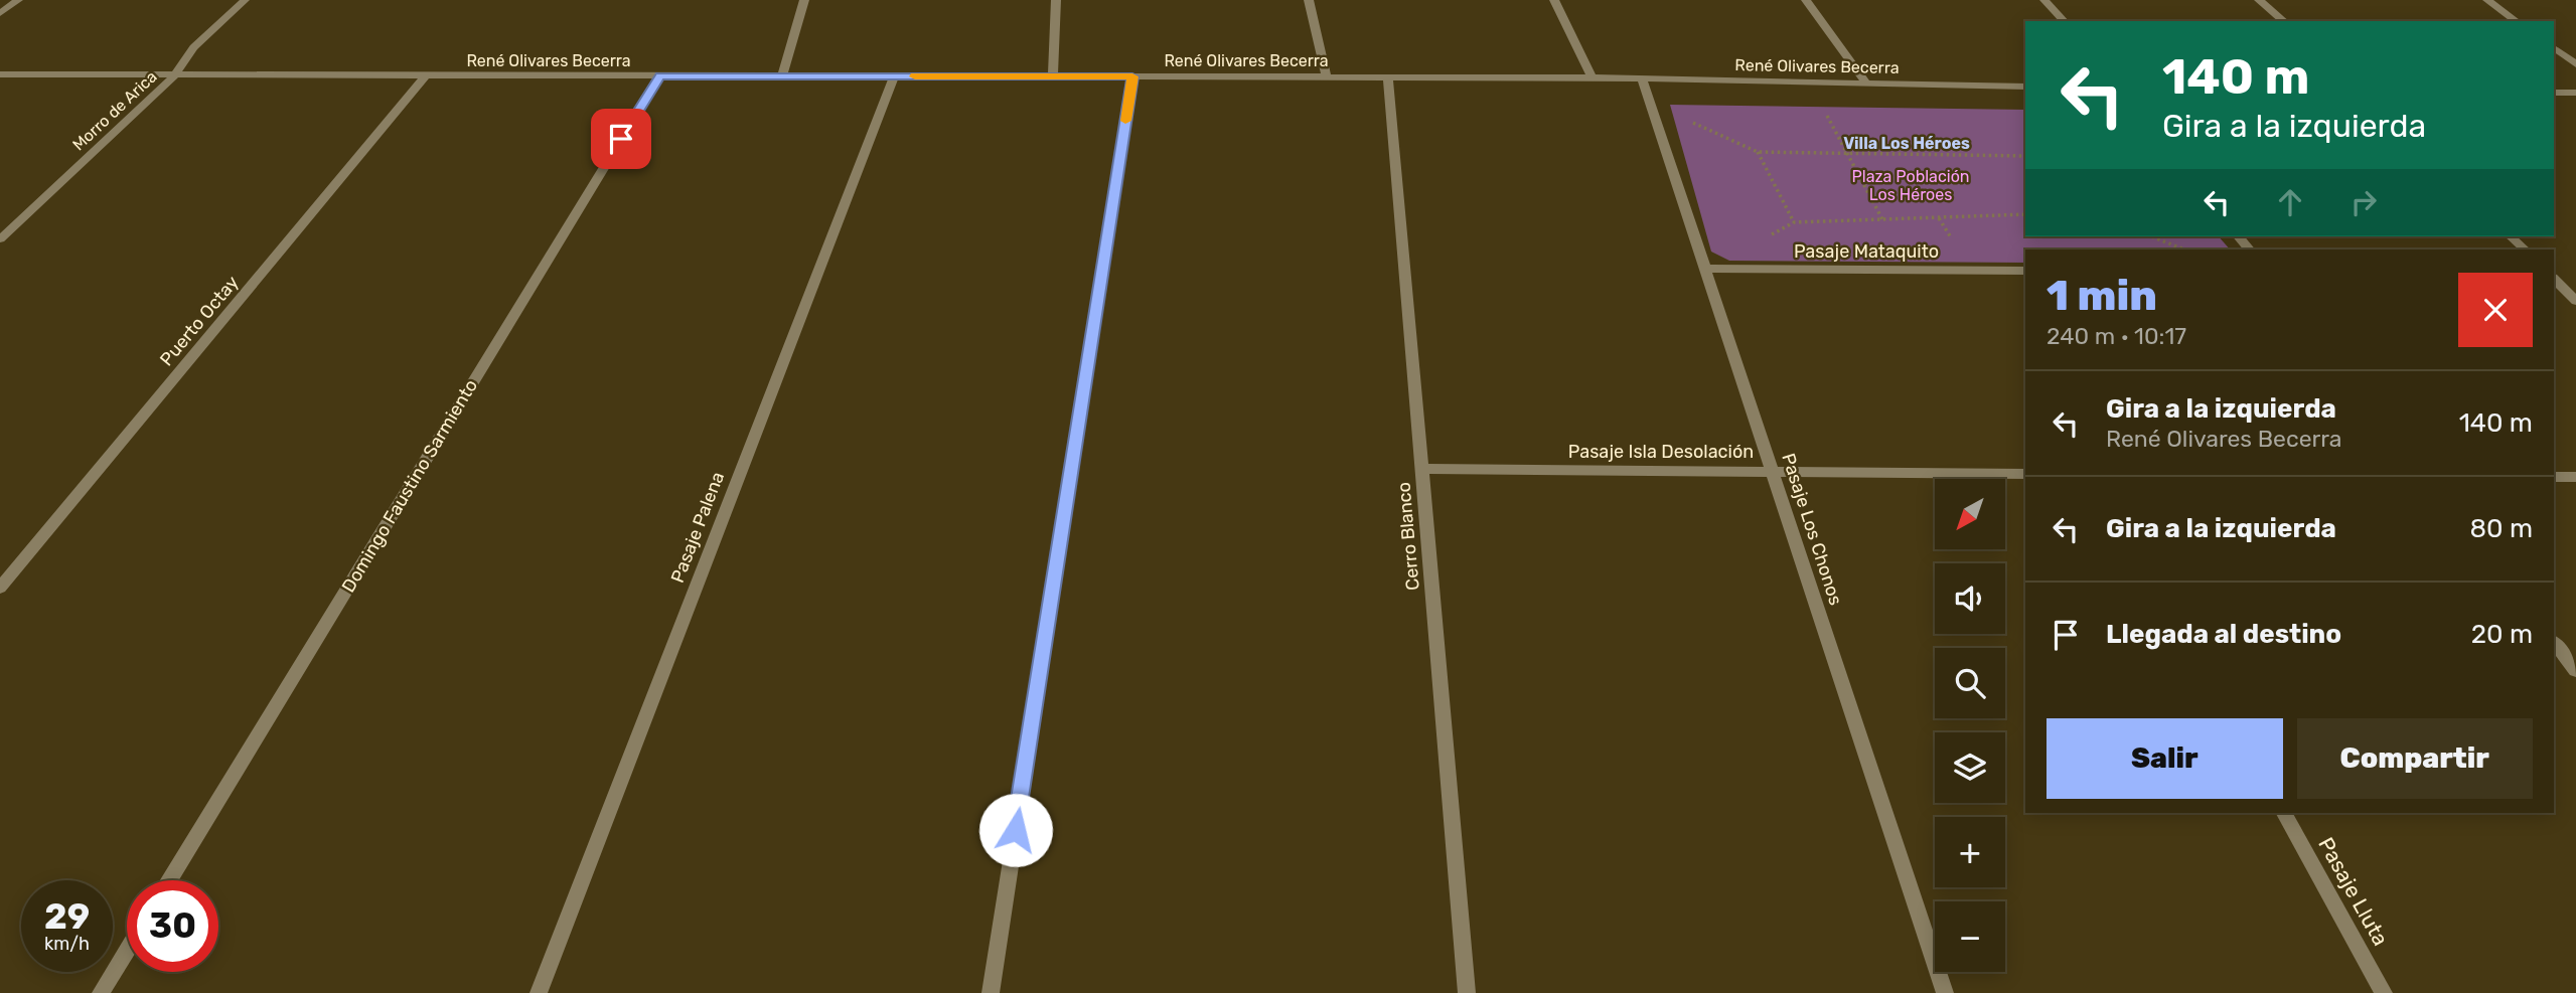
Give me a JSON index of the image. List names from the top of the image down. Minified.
{"streets":{"street":["René Olivares Becerra","Morro de Arica","Pasaje Mataquito","Puerto Octay","Pasaje Isla Desolación","Domingo Faustino Sarmiento","Pasaje Palena","Pasaje Los Chonos","Cerro Blanco","Pasaje Lluta"]},"crossings":[["René Olivares Becerra","Morro de Arica"],["René Olivares Becerra","Puerto Octay"],["René Olivares Becerra","Domingo Faustino Sarmiento"],["René Olivares Becerra","Pasaje Palena"],["René Olivares Becerra","Pasaje Los Chonos"],["René Olivares Becerra","Cerro Blanco"],["Pasaje Mataquito","Pasaje Los Chonos"],["Pasaje Isla Desolación","Pasaje Los Chonos"],["Pasaje Isla Desolación","Cerro Blanco"]],"districts":["Villa Los Héroes"],"parks":["Plaza Población Los Héroes"],"north":"bottom left","page":{"turn":["140 m","Gira a la izquierda"],"heading":["1 min","240 m · 10:17"],"list":[{"name":"Gira a la izquierda","note":"René Olivares Becerra","value":"140 m"},{"name":"Gira a la izquierda","value":"80 m"},{"name":"Llegada al destino","value":"20 m"}],"map_buttons":["+","−"],"buttons":["Salir","Compartir"],"speed":"29 km/h","limit":"30"}}
